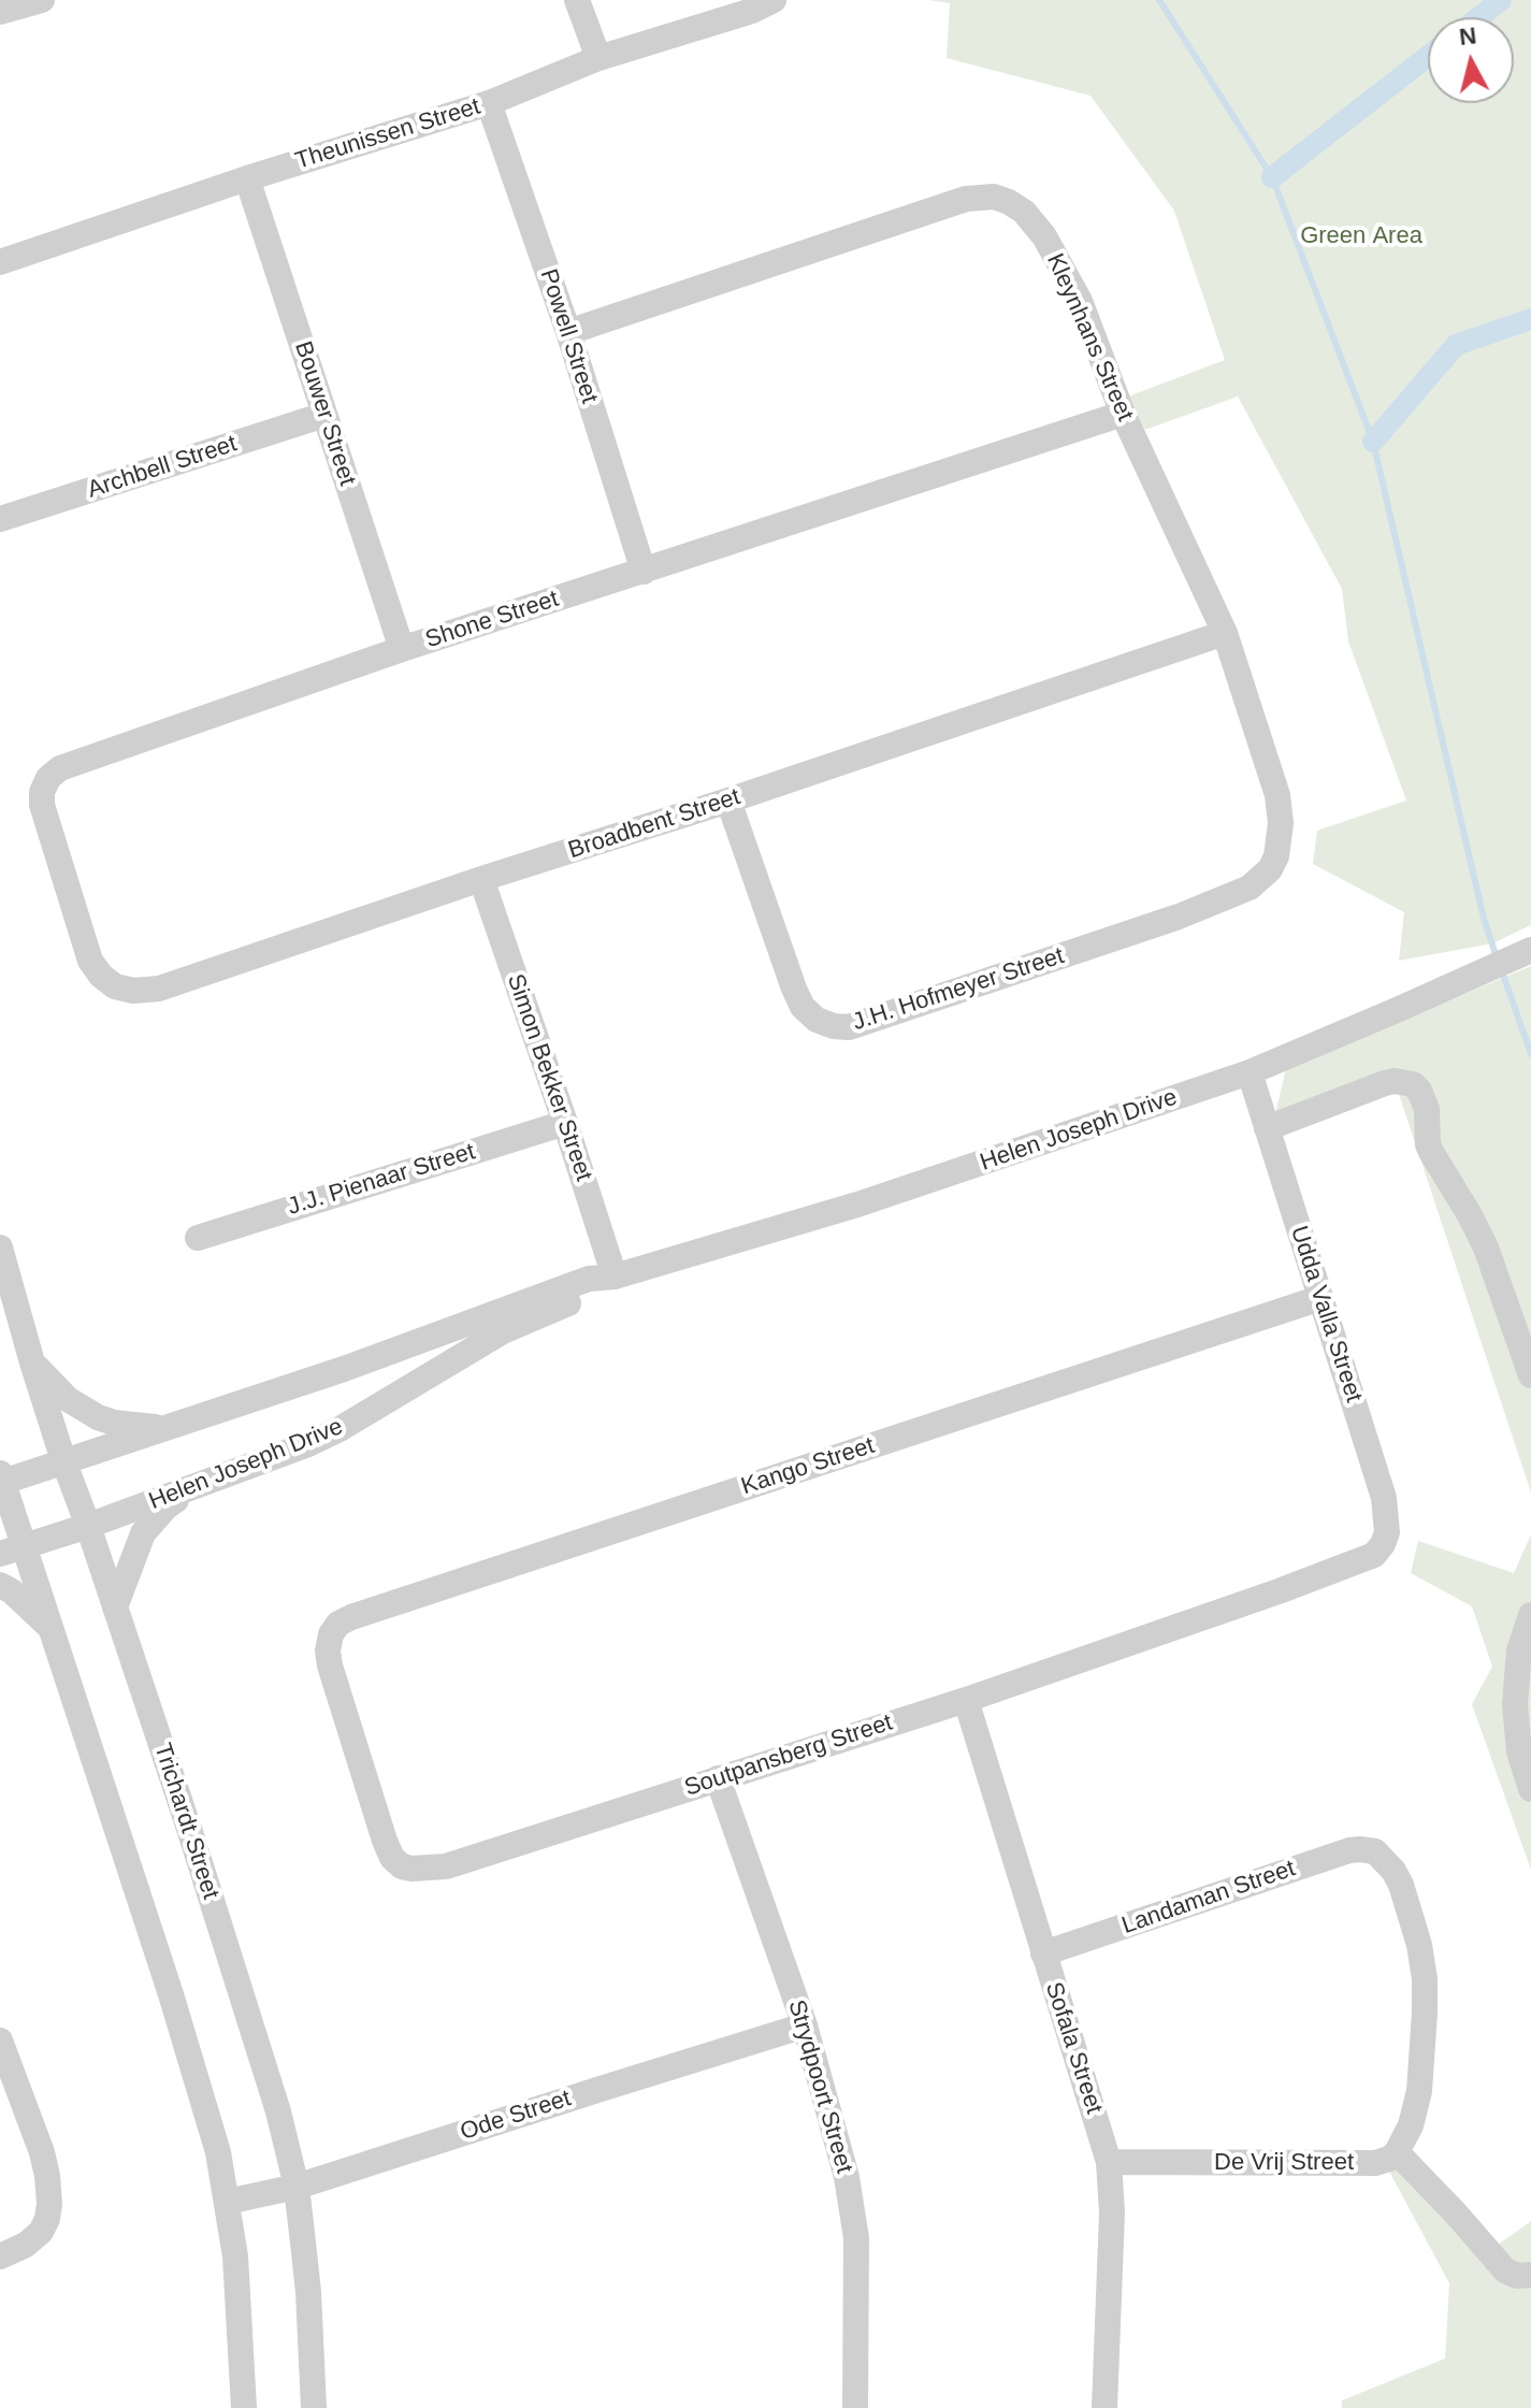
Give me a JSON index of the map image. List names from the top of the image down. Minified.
{"streets":{"street":["Theunissen Street","Powell Street","Kleynhans Street","Bouwer Street","Archbell Street","Shone Street","Broadbent Street","J.H. Hofmeyer Street","Simon Bekker Street","Helen Joseph Drive","J.J. Pienaar Street","Udda Valla Street","Kango Street","Soutpansberg Street","Trichardt Street","Landaman Street","Sofala Street","Strydpoort Street","Ode Street","De Vrij Street"]},"crossings":[["Theunissen Street","Powell Street"],["Theunissen Street","Bouwer Street"],["Powell Street","Kleynhans Street"],["Powell Street","Shone Street"],["Kleynhans Street","Shone Street"],["Kleynhans Street","Broadbent Street"],["Kleynhans Street","J.H. Hofmeyer Street"],["Bouwer Street","Archbell Street"],["Bouwer Street","Shone Street"],["Shone Street","Broadbent Street"],["Broadbent Street","J.H. Hofmeyer Street"],["Broadbent Street","Simon Bekker Street"],["Simon Bekker Street","Helen Joseph Drive"],["Simon Bekker Street","J.J. Pienaar Street"],["Helen Joseph Drive","Udda Valla Street"],["Helen Joseph Drive","Trichardt Street"],["Udda Valla Street","Kango Street"],["Udda Valla Street","Soutpansberg Street"],["Kango Street","Soutpansberg Street"],["Soutpansberg Street","Sofala Street"],["Soutpansberg Street","Strydpoort Street"],["Trichardt Street","Ode Street"],["Landaman Street","Sofala Street"],["Landaman Street","De Vrij Street"],["Sofala Street","De Vrij Street"],["Strydpoort Street","Ode Street"]],"parks":["Green Area"],"north":"top"}
